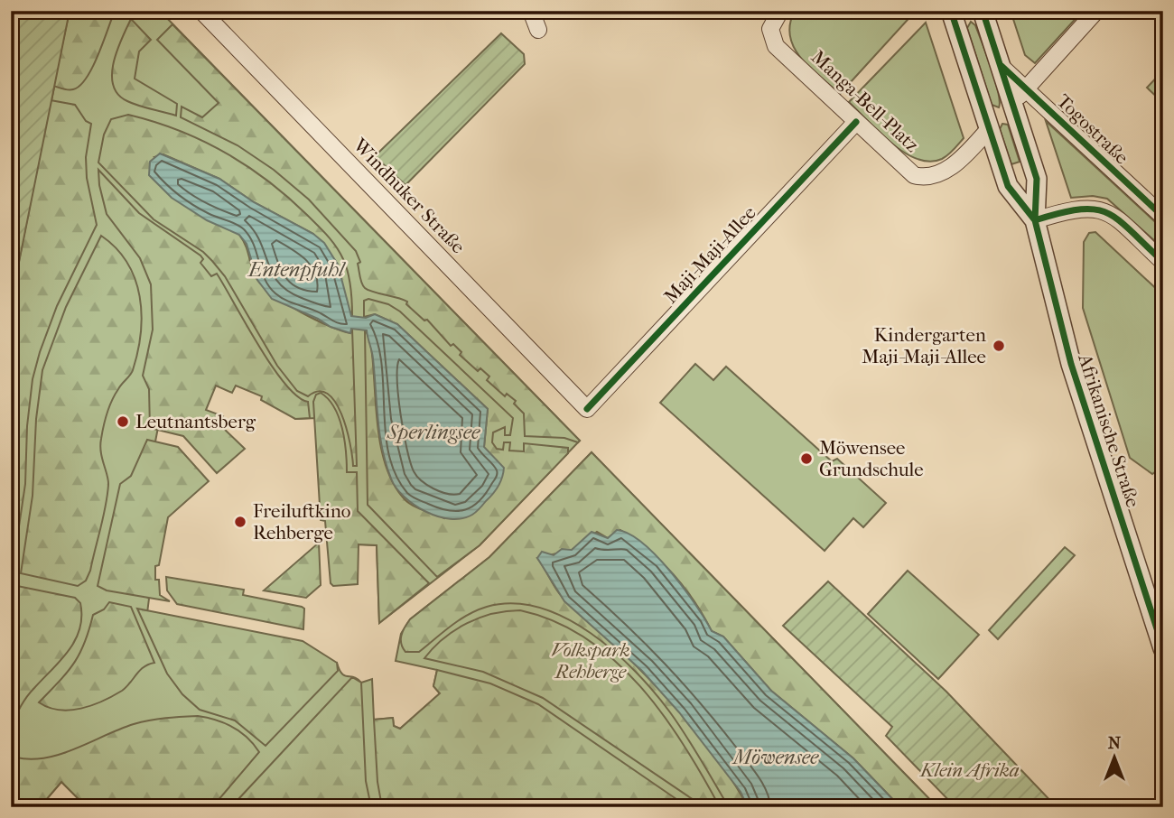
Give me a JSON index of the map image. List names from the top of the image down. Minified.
{"streets":{"street":["Manga-Bell-Platz","Togostraße","Windhuker Straße","Maji-Maji-Allee","Afrikanische Straße"]},"crossings":[["Manga-Bell-Platz","Maji-Maji-Allee"],["Manga-Bell-Platz","Afrikanische Straße"],["Togostraße","Afrikanische Straße"],["Windhuker Straße","Maji-Maji-Allee"]],"water":["Entenpfuhl","Sperlingsee","Möwensee"],"parks":["Volkspark Rehberge","Klein Afrika"],"places":["Kindergarten Maji-Maji-Allee","Leutnantsberg","Möwensee Grundschule","Freiluftkino Rehberge"],"north":"top"}
